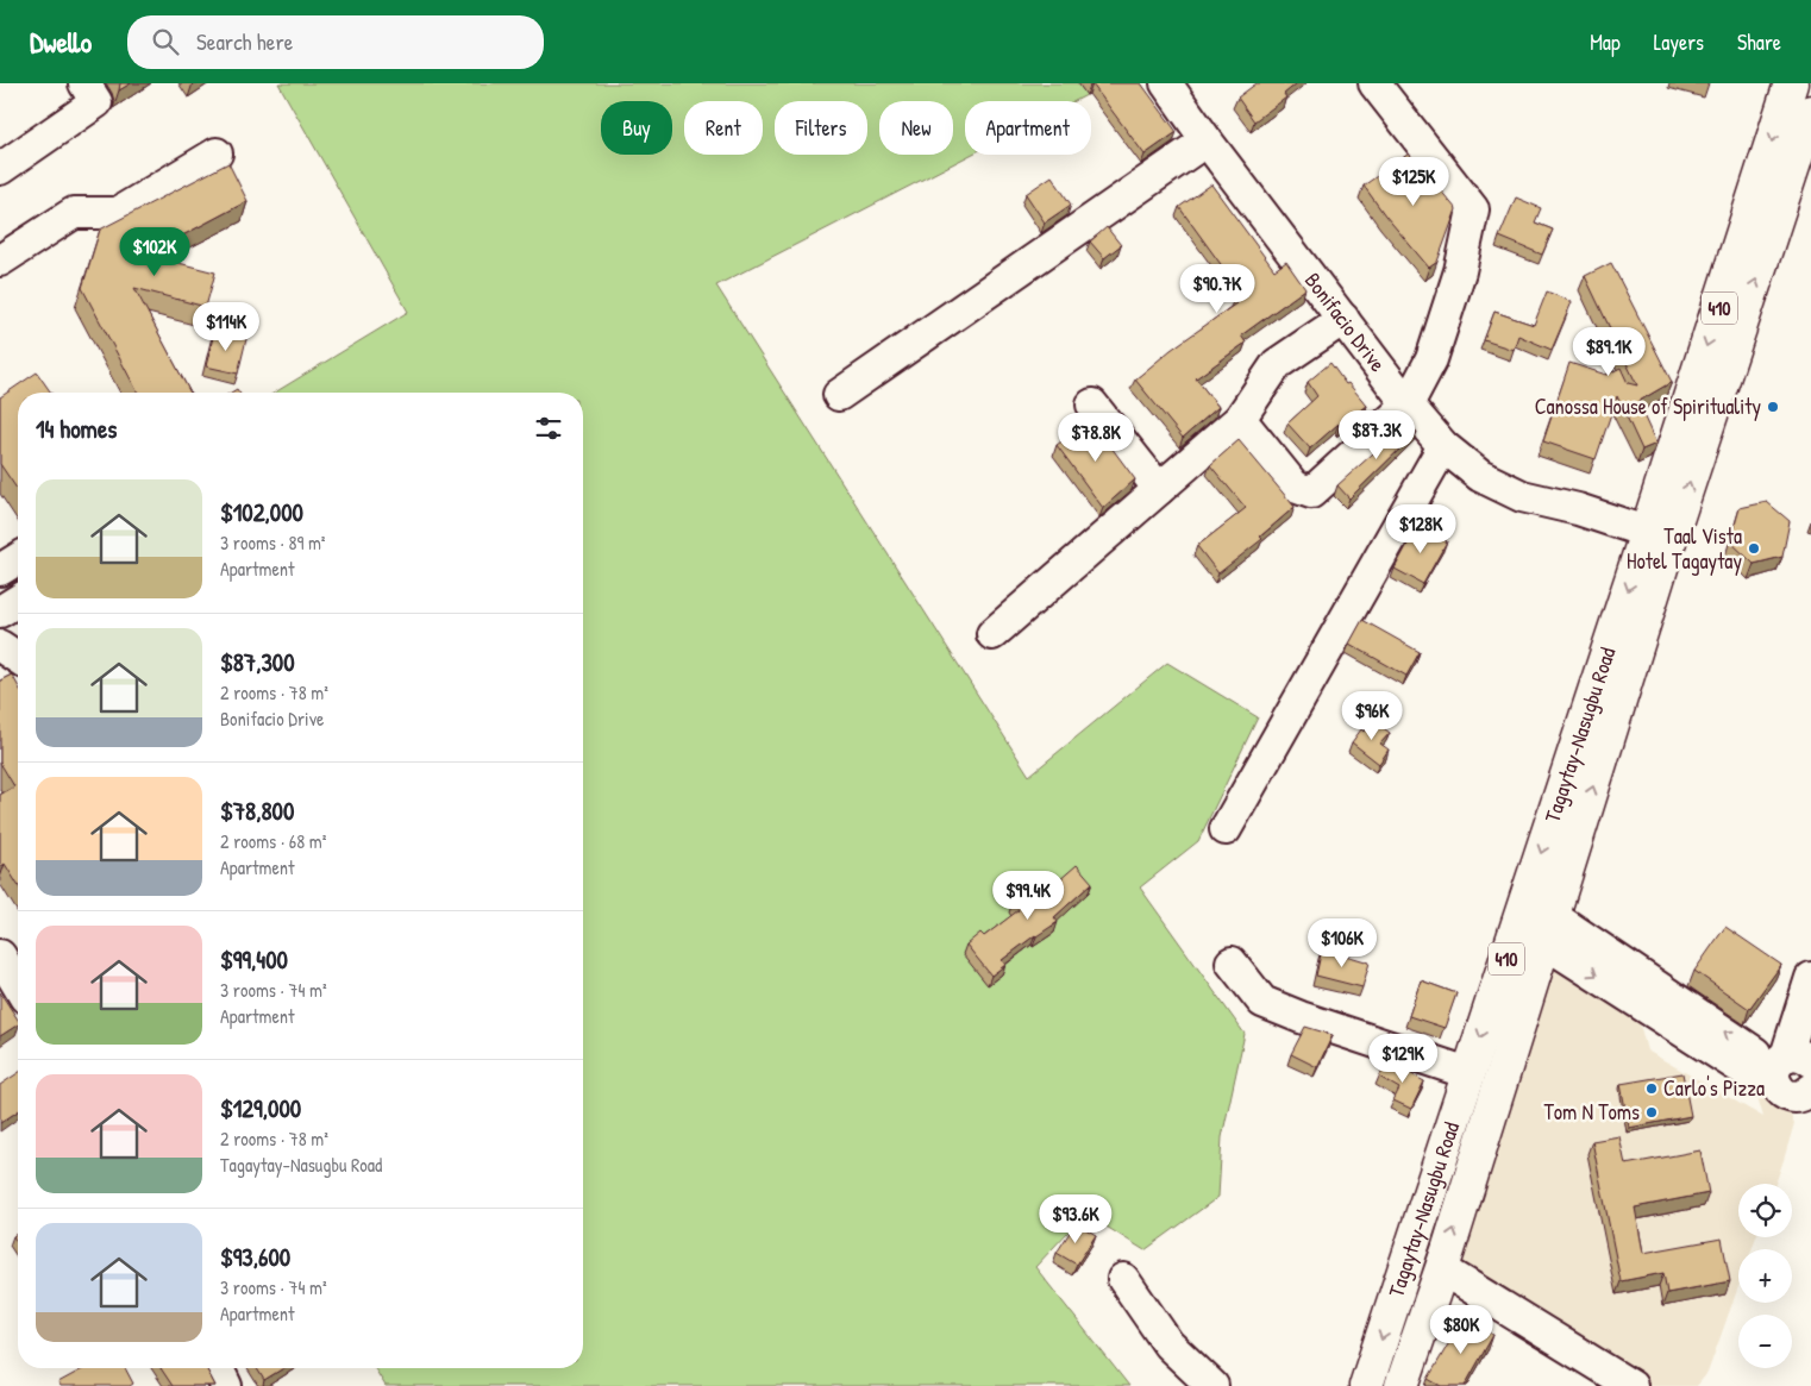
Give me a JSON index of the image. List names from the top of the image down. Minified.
{"streets":{"main road":["410","Tagaytay-Nasugbu Road"],"street":["Bonifacio Drive"]},"crossings":[["Bonifacio Drive","Tagaytay-Nasugbu Road"]],"places":["Canossa House of Spirituality","Taal Vista Hotel Tagaytay","Carlo's Pizza","Tom N Toms"],"page":{"header":"Dwello","search":"Search here","nav":["Map","Layers","Share"],"chip":["Buy","Rent","Filters","New","Apartment"],"price":["$125K","$102K","$90.7K","$114K","$89.1K","$87.3K","$78.8K","$128K","$96K","$99.4K","$106K","$129K","$93.6K","$80K"],"heading":"14 homes","list":[{"name":"$102,000","note":"3 rooms · 89 m² · Apartment"},{"name":"$87,300","note":"2 rooms · 78 m² · Bonifacio Drive"},{"name":"$78,800","note":"2 rooms · 68 m² · Apartment"},{"name":"$99,400","note":"3 rooms · 74 m² · Apartment"},{"name":"$129,000","note":"2 rooms · 78 m² · Tagaytay-Nasugbu Road"},{"name":"$93,600","note":"3 rooms · 74 m² · Apartment"}],"map_buttons":["+","−"]}}
